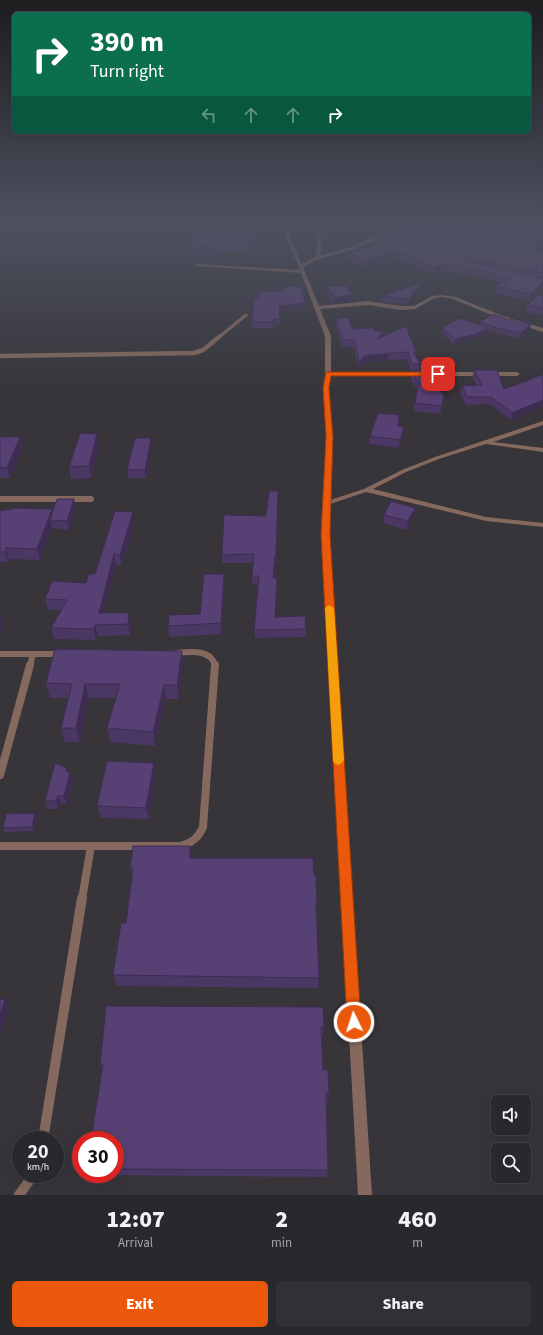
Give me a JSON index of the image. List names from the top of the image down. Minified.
{"page":{"turn":["390 m","Turn right"],"speed":"20 km/h","limit":"30","eta":["12:07","Arrival","2","min","460","m"],"buttons":["Exit","Share"]}}
